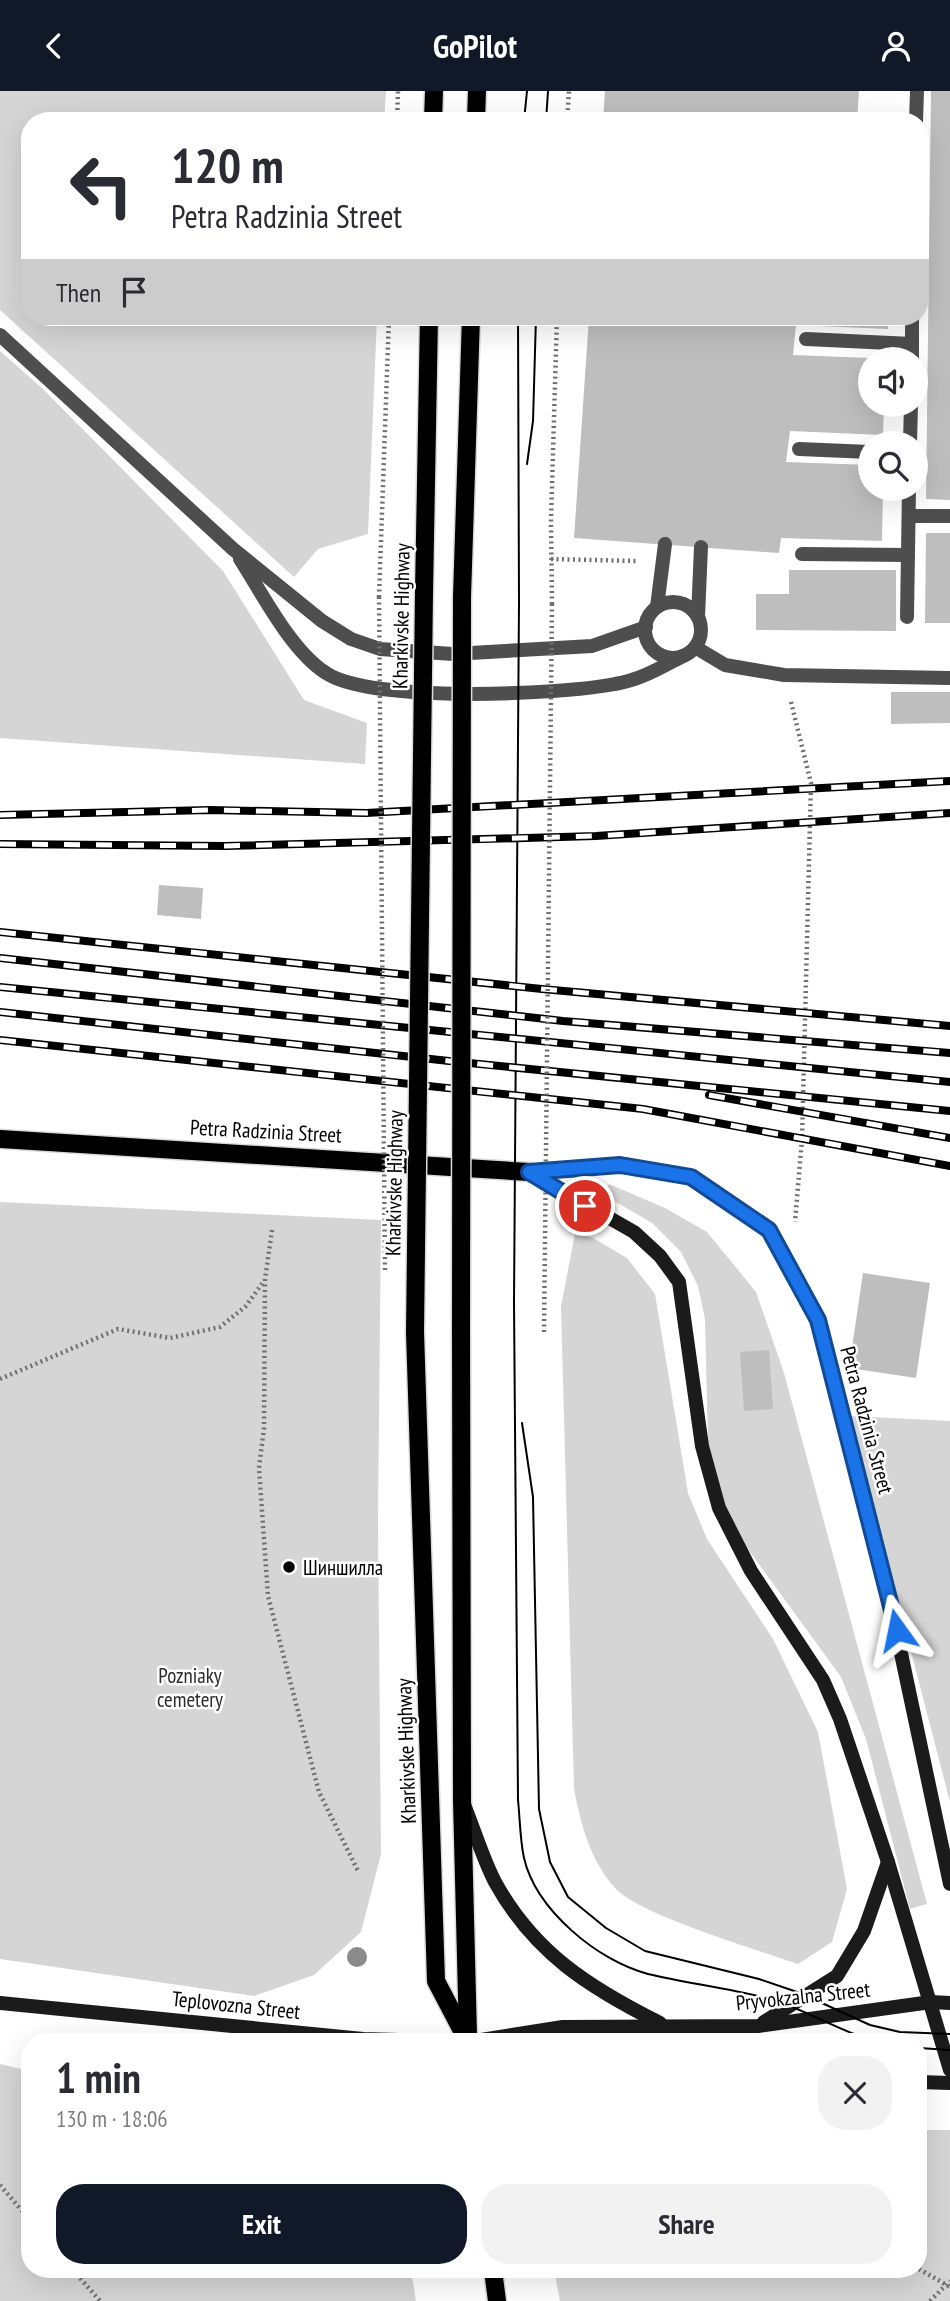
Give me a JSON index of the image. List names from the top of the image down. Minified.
{"streets":{"main road":["Kharkivske Highway","Petra Radzinia Street","Pryvokzalna Street","Teplovozna Street"]},"crossings":[["Petra Radzinia Street","Pryvokzalna Street"]],"parks":["Pozniaky cemetery"],"places":["Шиншилла"],"page":{"header":"GoPilot","turn":["120 m","Petra Radzinia Street"],"then":"Then","heading":["1 min","130 m · 18:06"],"buttons":["Exit","Share"]}}
